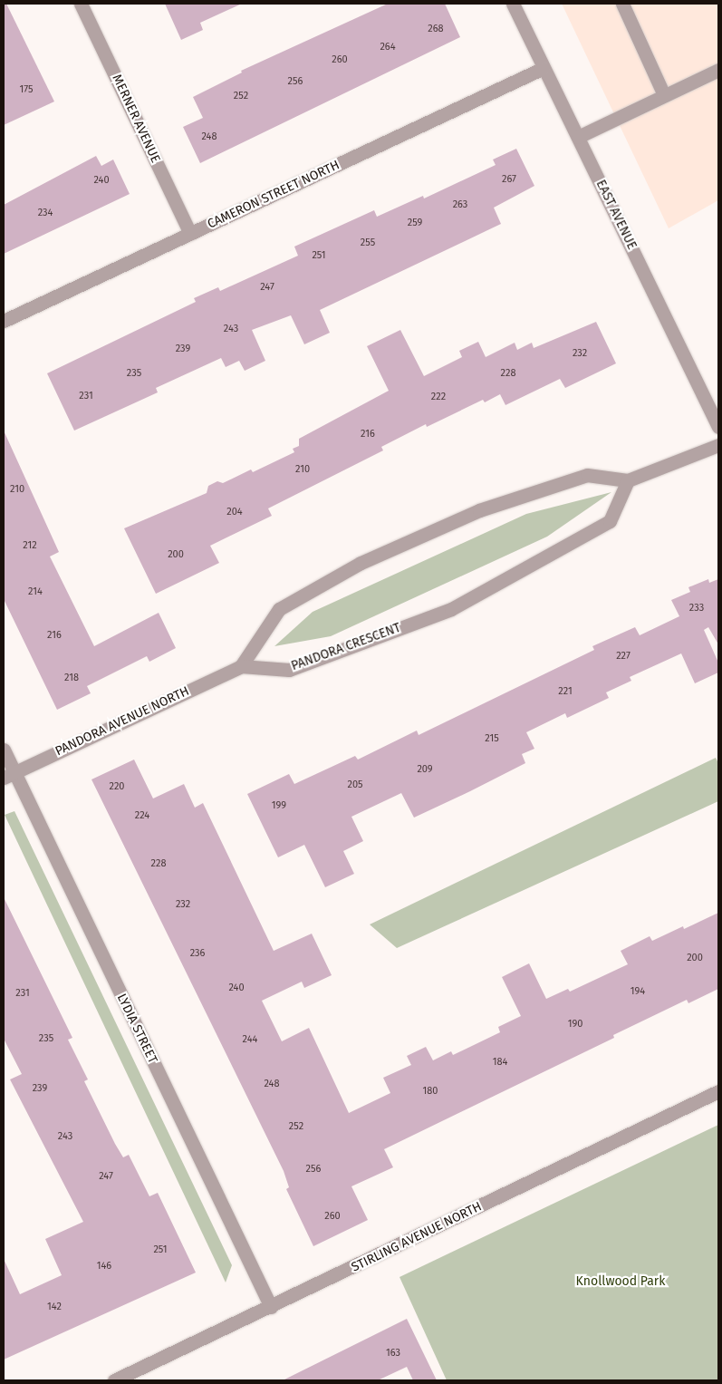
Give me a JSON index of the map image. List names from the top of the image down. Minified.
{"streets":{"street":["MERNER AVENUE","CAMERON STREET NORTH","EAST AVENUE","PANDORA CRESCENT","PANDORA AVENUE NORTH","LYDIA STREET","STIRLING AVENUE NORTH"]},"crossings":[["MERNER AVENUE","CAMERON STREET NORTH"],["CAMERON STREET NORTH","EAST AVENUE"],["PANDORA CRESCENT","PANDORA AVENUE NORTH"],["PANDORA AVENUE NORTH","LYDIA STREET"],["LYDIA STREET","STIRLING AVENUE NORTH"]],"parks":["Knollwood Park"],"house_numbers":["268","264","260","256","175","252","248","267","240","263","234","259","255","251","247","243","239","232","235","228","231","222","216","210","210","204","212","200","214","233","216","227","218","221","215","209","205","220","199","224","228","232","236","200","240","194","231","190","235","244","184","248","239","180","252","243","256","247","260","251","146","142","163"]}
